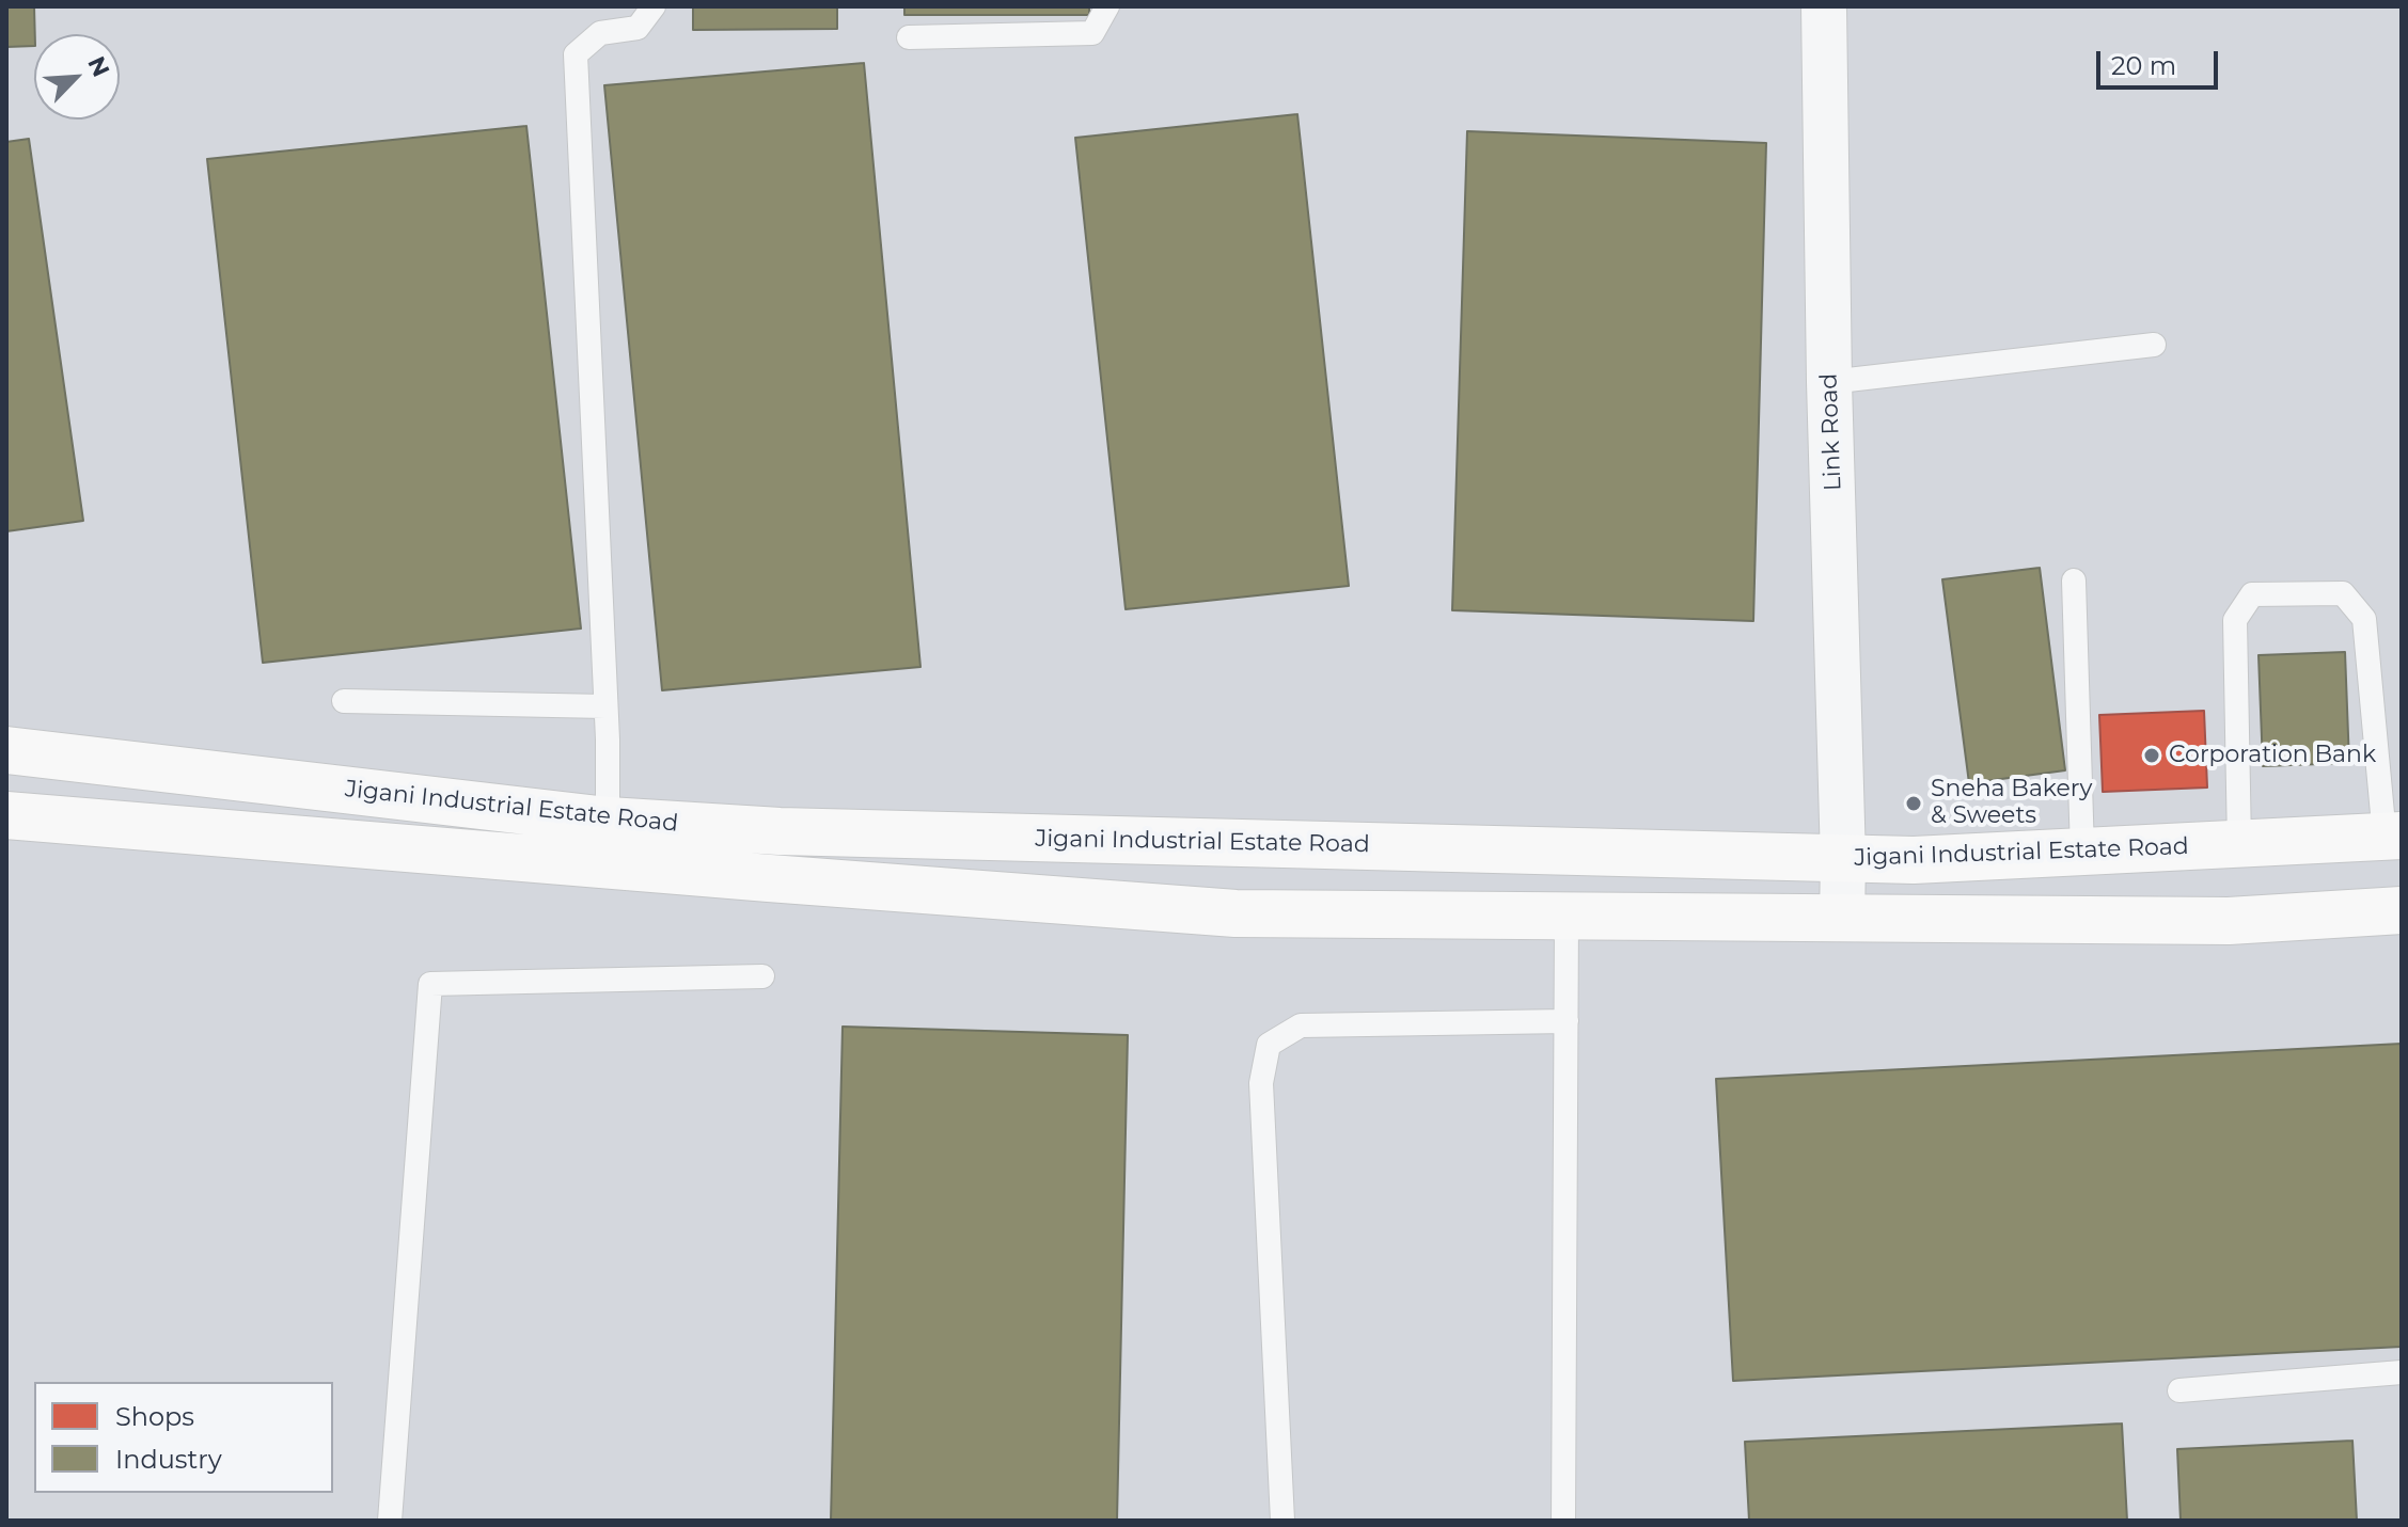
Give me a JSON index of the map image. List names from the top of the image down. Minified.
{"streets":{"main road":["Jigani Industrial Estate Road"],"street":["Link Road"]},"crossings":[["Link Road","Jigani Industrial Estate Road"]],"places":["Corporation Bank","Sneha Bakery & Sweets"],"legend":["Shops","Industry"],"scale_bar":"20 m","north":"top right"}
